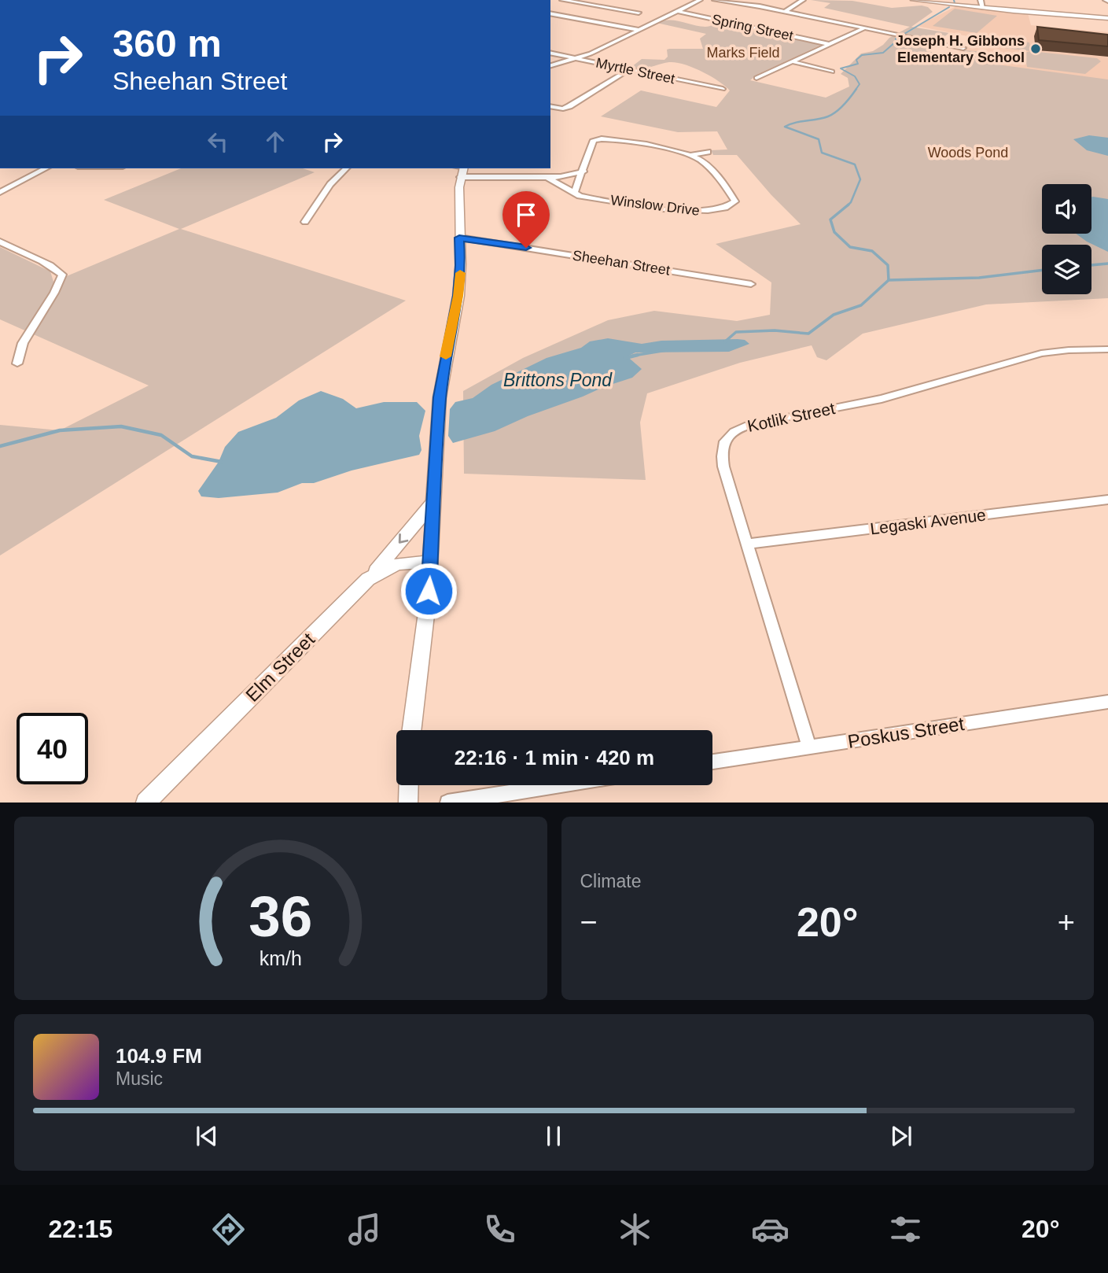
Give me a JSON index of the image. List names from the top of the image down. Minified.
{"streets":{"street":["Spring Street","Myrtle Street","Winslow Drive","Sheehan Street","Kotlik Street","Legaski Avenue","Elm Street","Poskus Street"]},"crossings":[["Kotlik Street","Legaski Avenue"],["Kotlik Street","Poskus Street"]],"water":["Brittons Pond"],"parks":["Marks Field","Woods Pond"],"places":["Joseph H. Gibbons Elementary School"],"page":{"turn":["360 m","Sheehan Street"],"limit":"40","trip":"22:16 · 1 min · 420 m","tile":"Climate","heat":["−","20°","+"],"song":["104.9 FM","Music"],"tabs":["22:15","20°"],"gauge":["36","km/h"]}}
